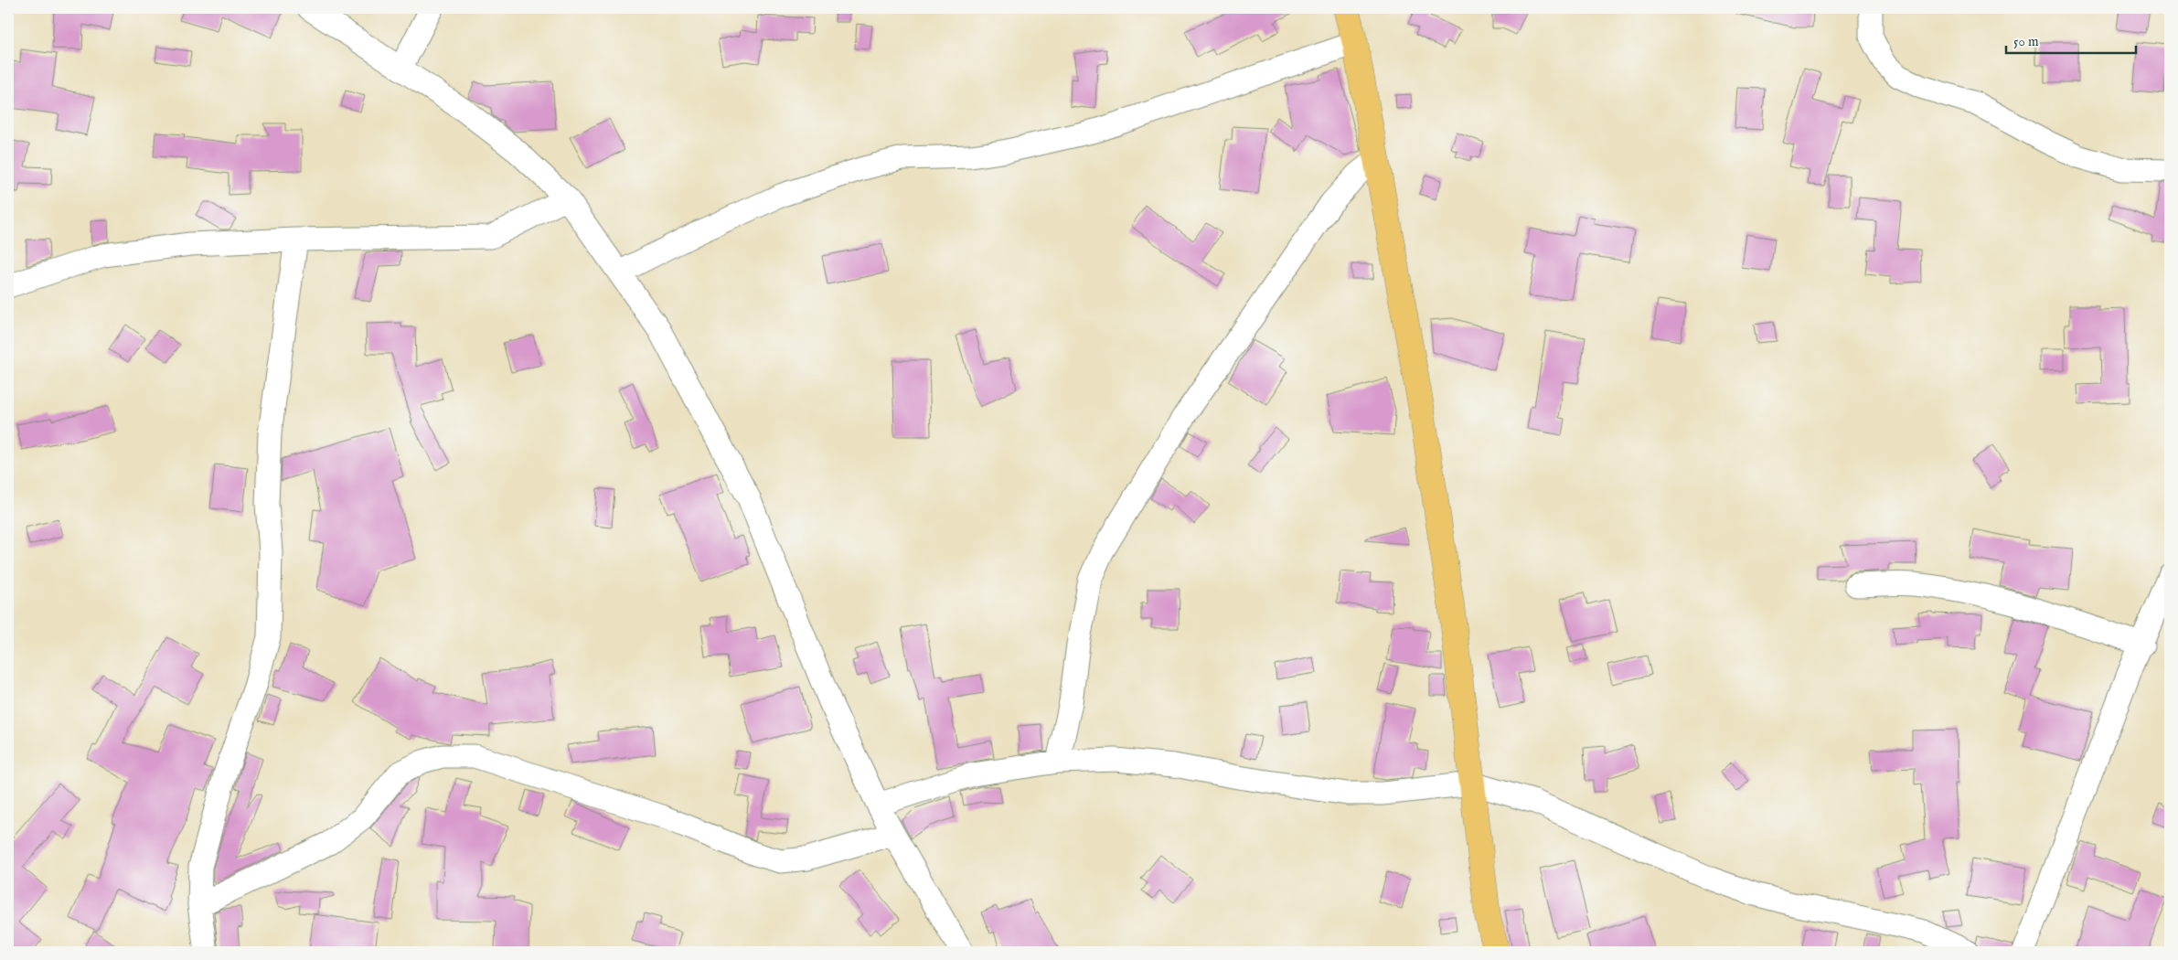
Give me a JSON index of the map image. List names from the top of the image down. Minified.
{"scale_bar":"50 m"}
